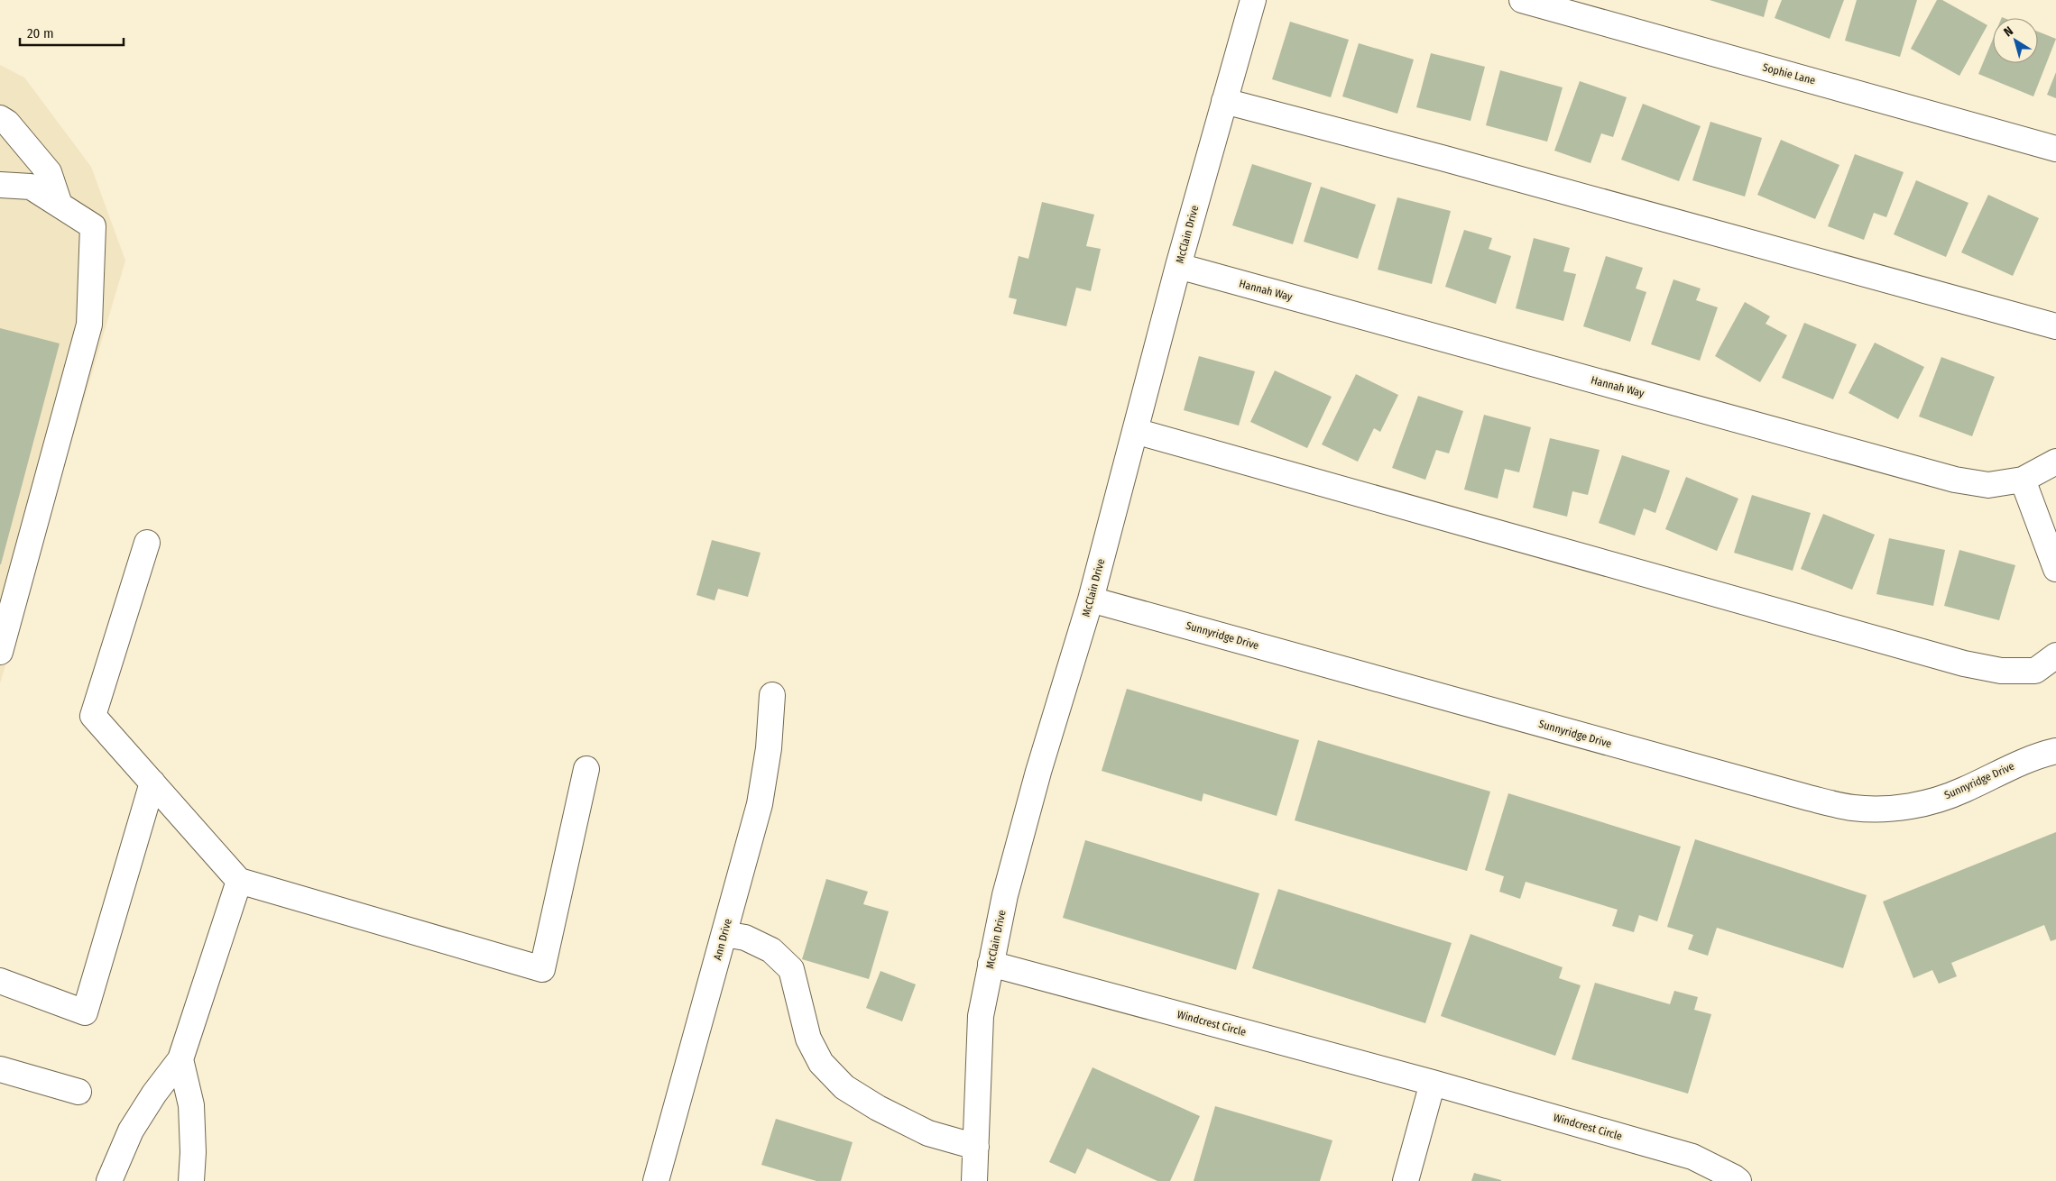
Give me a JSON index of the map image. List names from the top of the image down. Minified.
{"streets":{"street":["Sophie Lane","McClain Drive","Hannah Way","Sunnyridge Drive","Ann Drive","Windcrest Circle"]},"crossings":[["McClain Drive","Hannah Way"],["McClain Drive","Sunnyridge Drive"],["McClain Drive","Windcrest Circle"]],"scale_bar":"20 m","north":"top left"}
